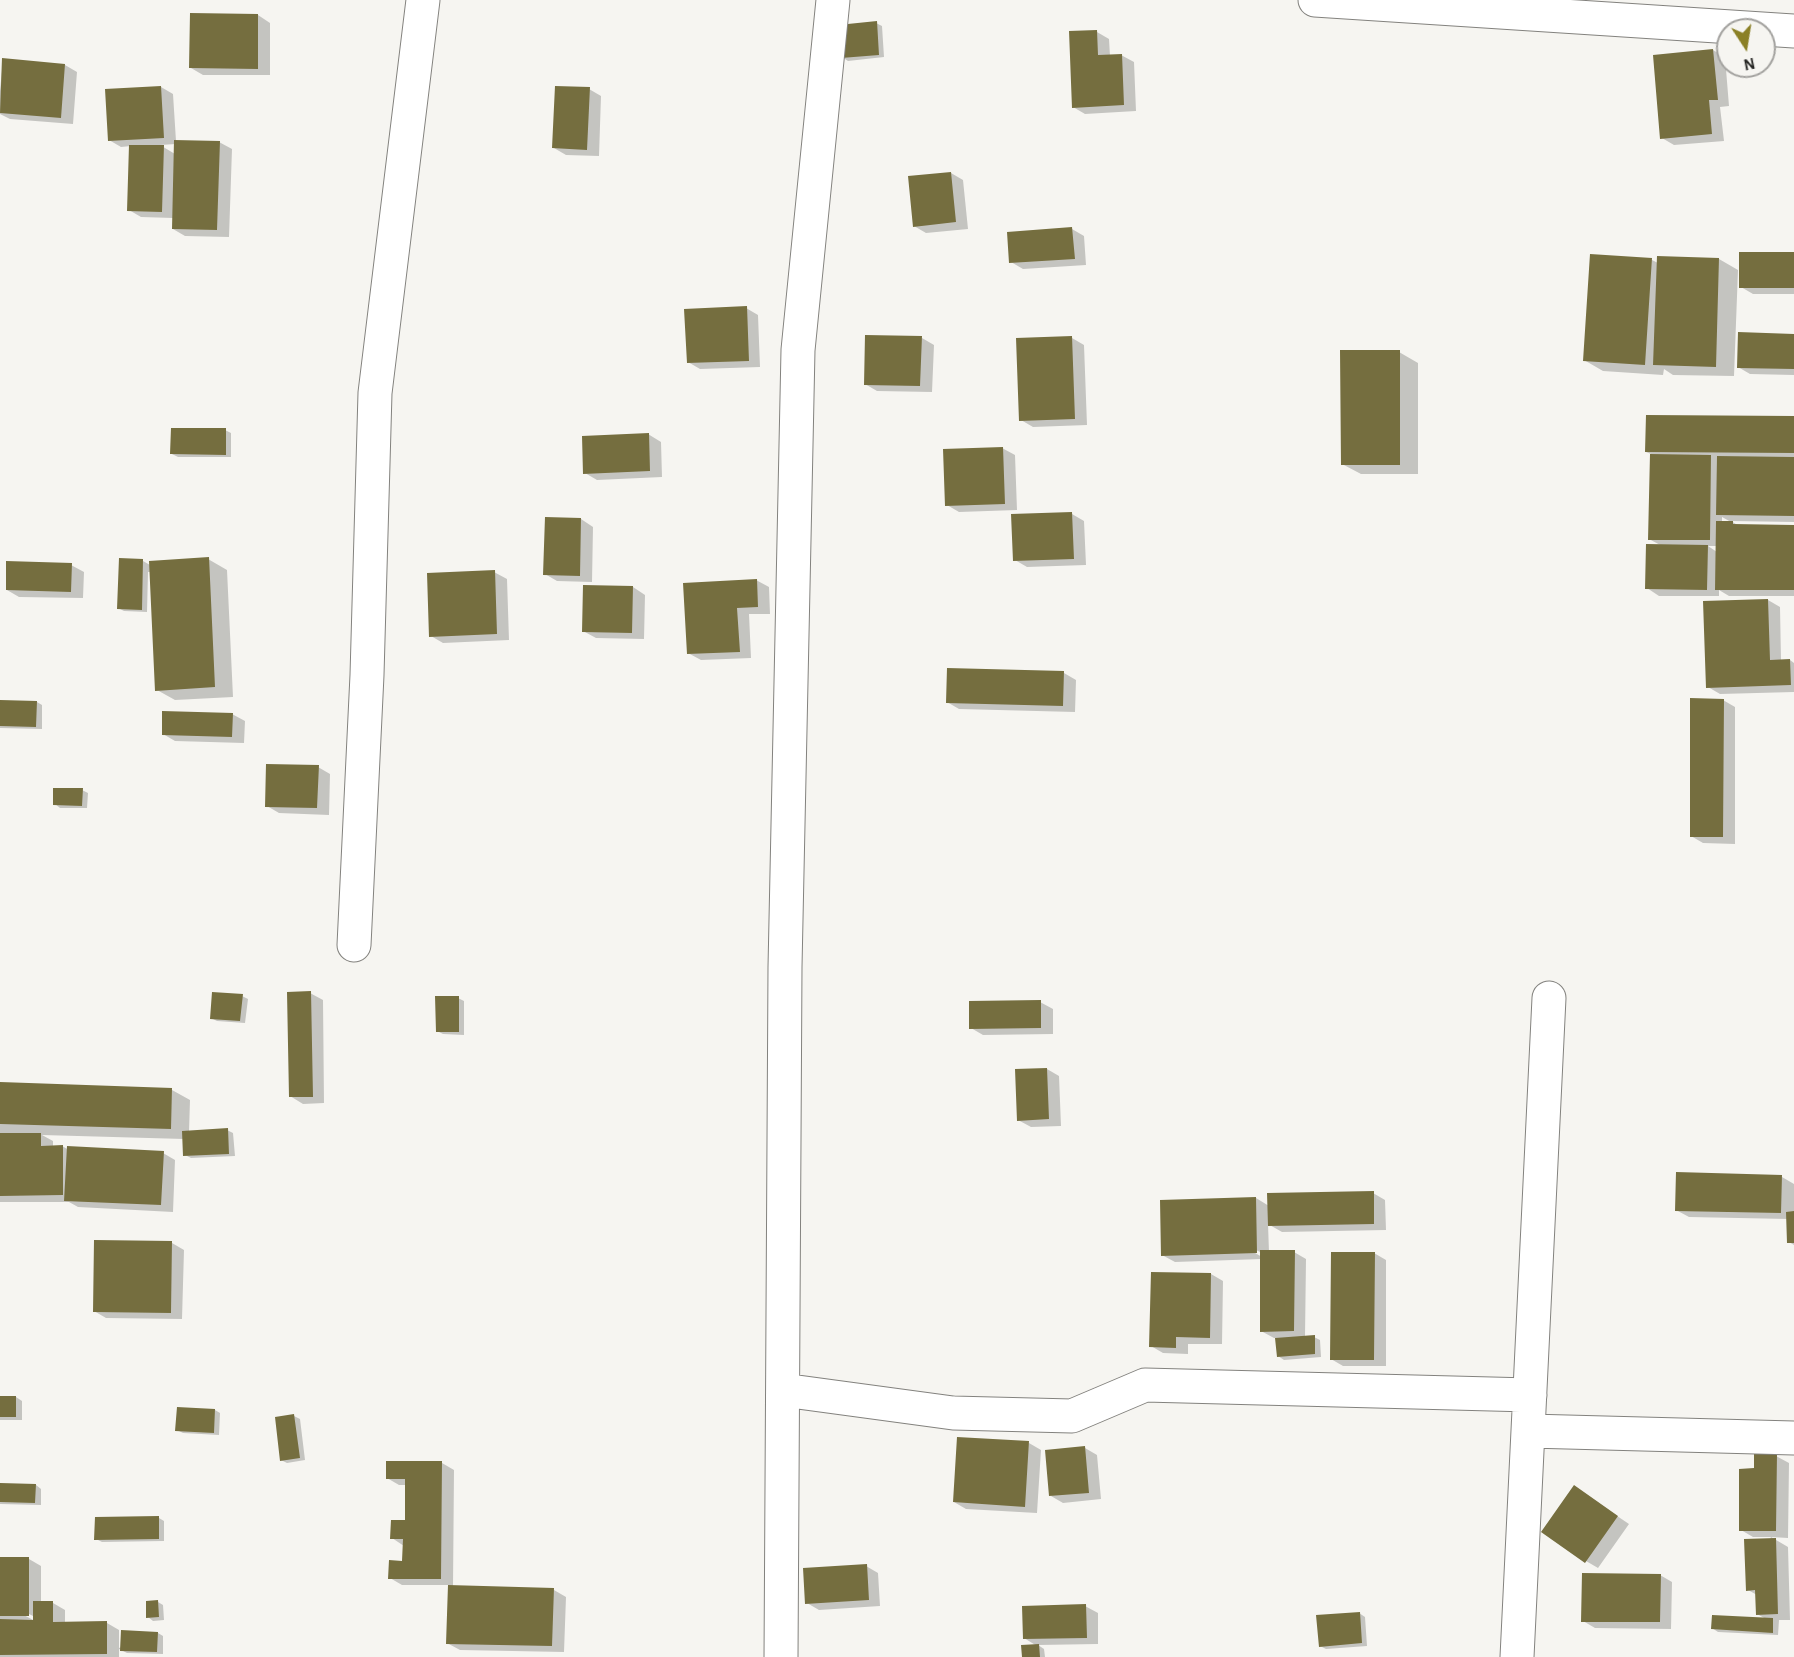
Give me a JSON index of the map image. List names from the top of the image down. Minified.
{"north":"bottom"}
